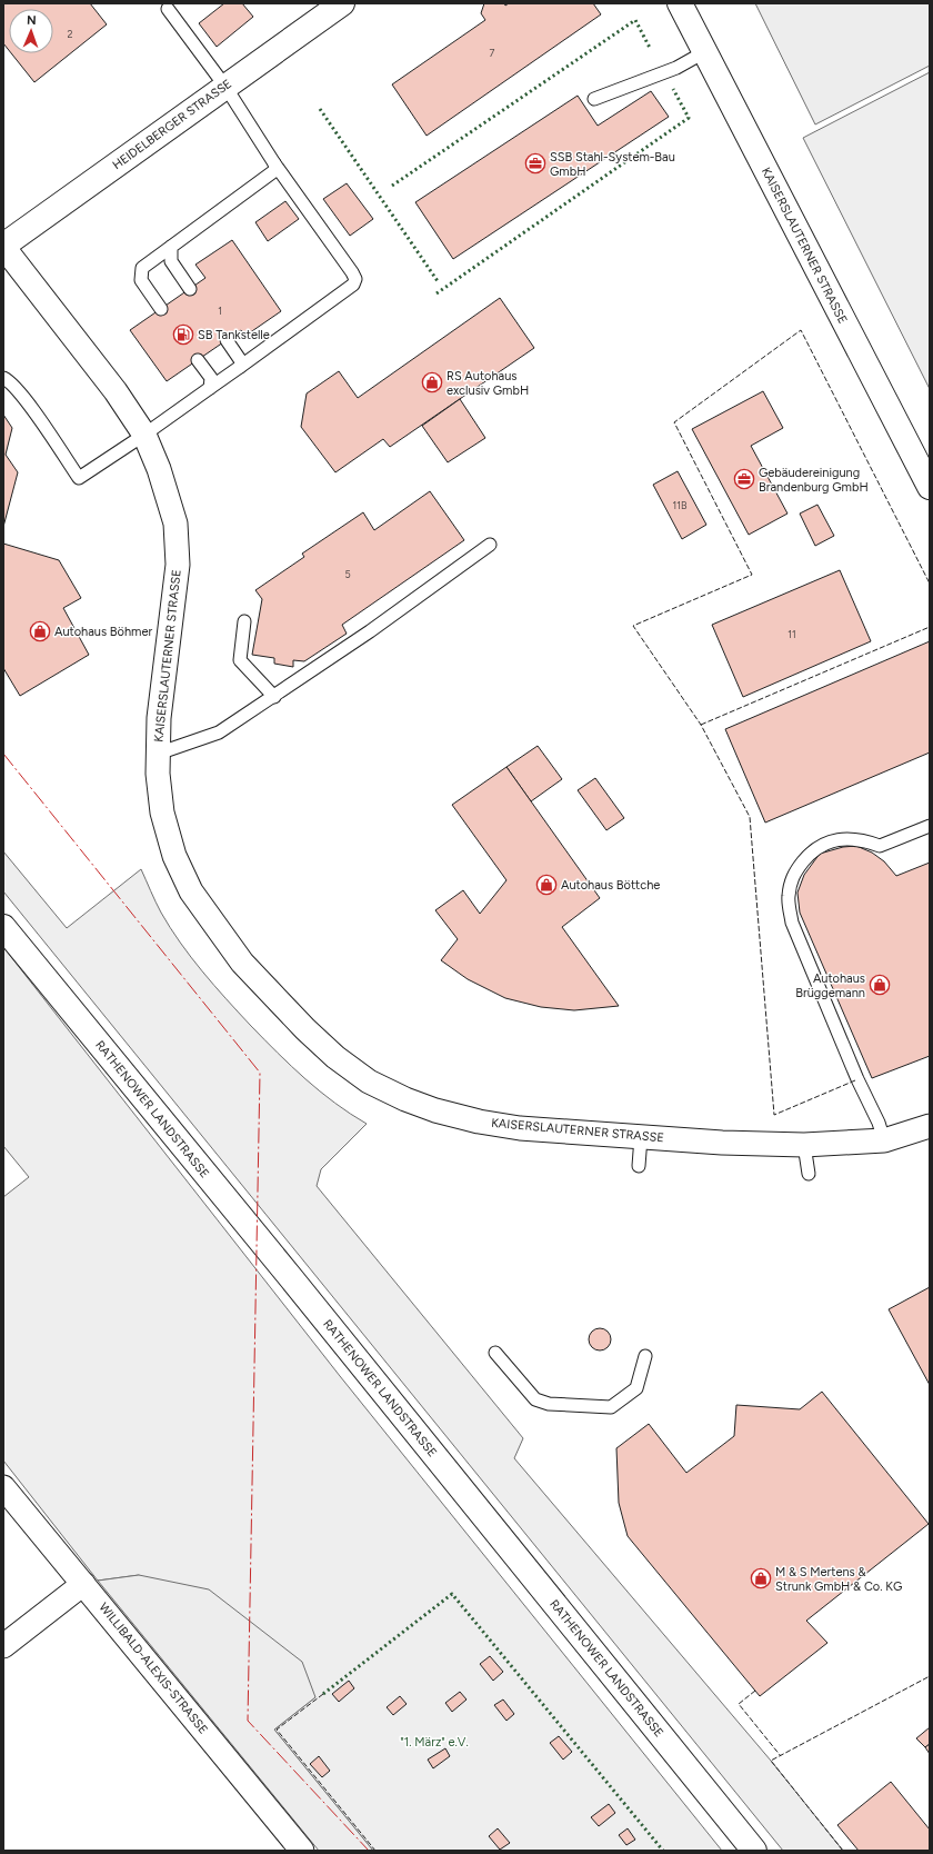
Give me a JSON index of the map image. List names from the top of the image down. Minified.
{"streets":{"main road":["HEIDELBERGER STRASSE","KAISERSLAUTERNER STRASSE","RATHENOWER LANDSTRASSE"],"street":["WILLIBALD-ALEXIS-STRASSE"]},"crossings":[["HEIDELBERGER STRASSE","KAISERSLAUTERNER STRASSE"]],"parks":["\"1. März\" e.V."],"places":{"office":["SSB Stahl-System-Bau GmbH","Gebäudereinigung Brandenburg GmbH"],"fuel station":["SB Tankstelle"],"shop":["RS Autohaus exclusiv GmbH","Autohaus Böhmer","Autohaus Böttche","Autohaus Brüggemann","M & S Mertens & Strunk GmbH & Co. KG"]},"house_numbers":["2","7","1","11B","5","11"],"north":"top"}
